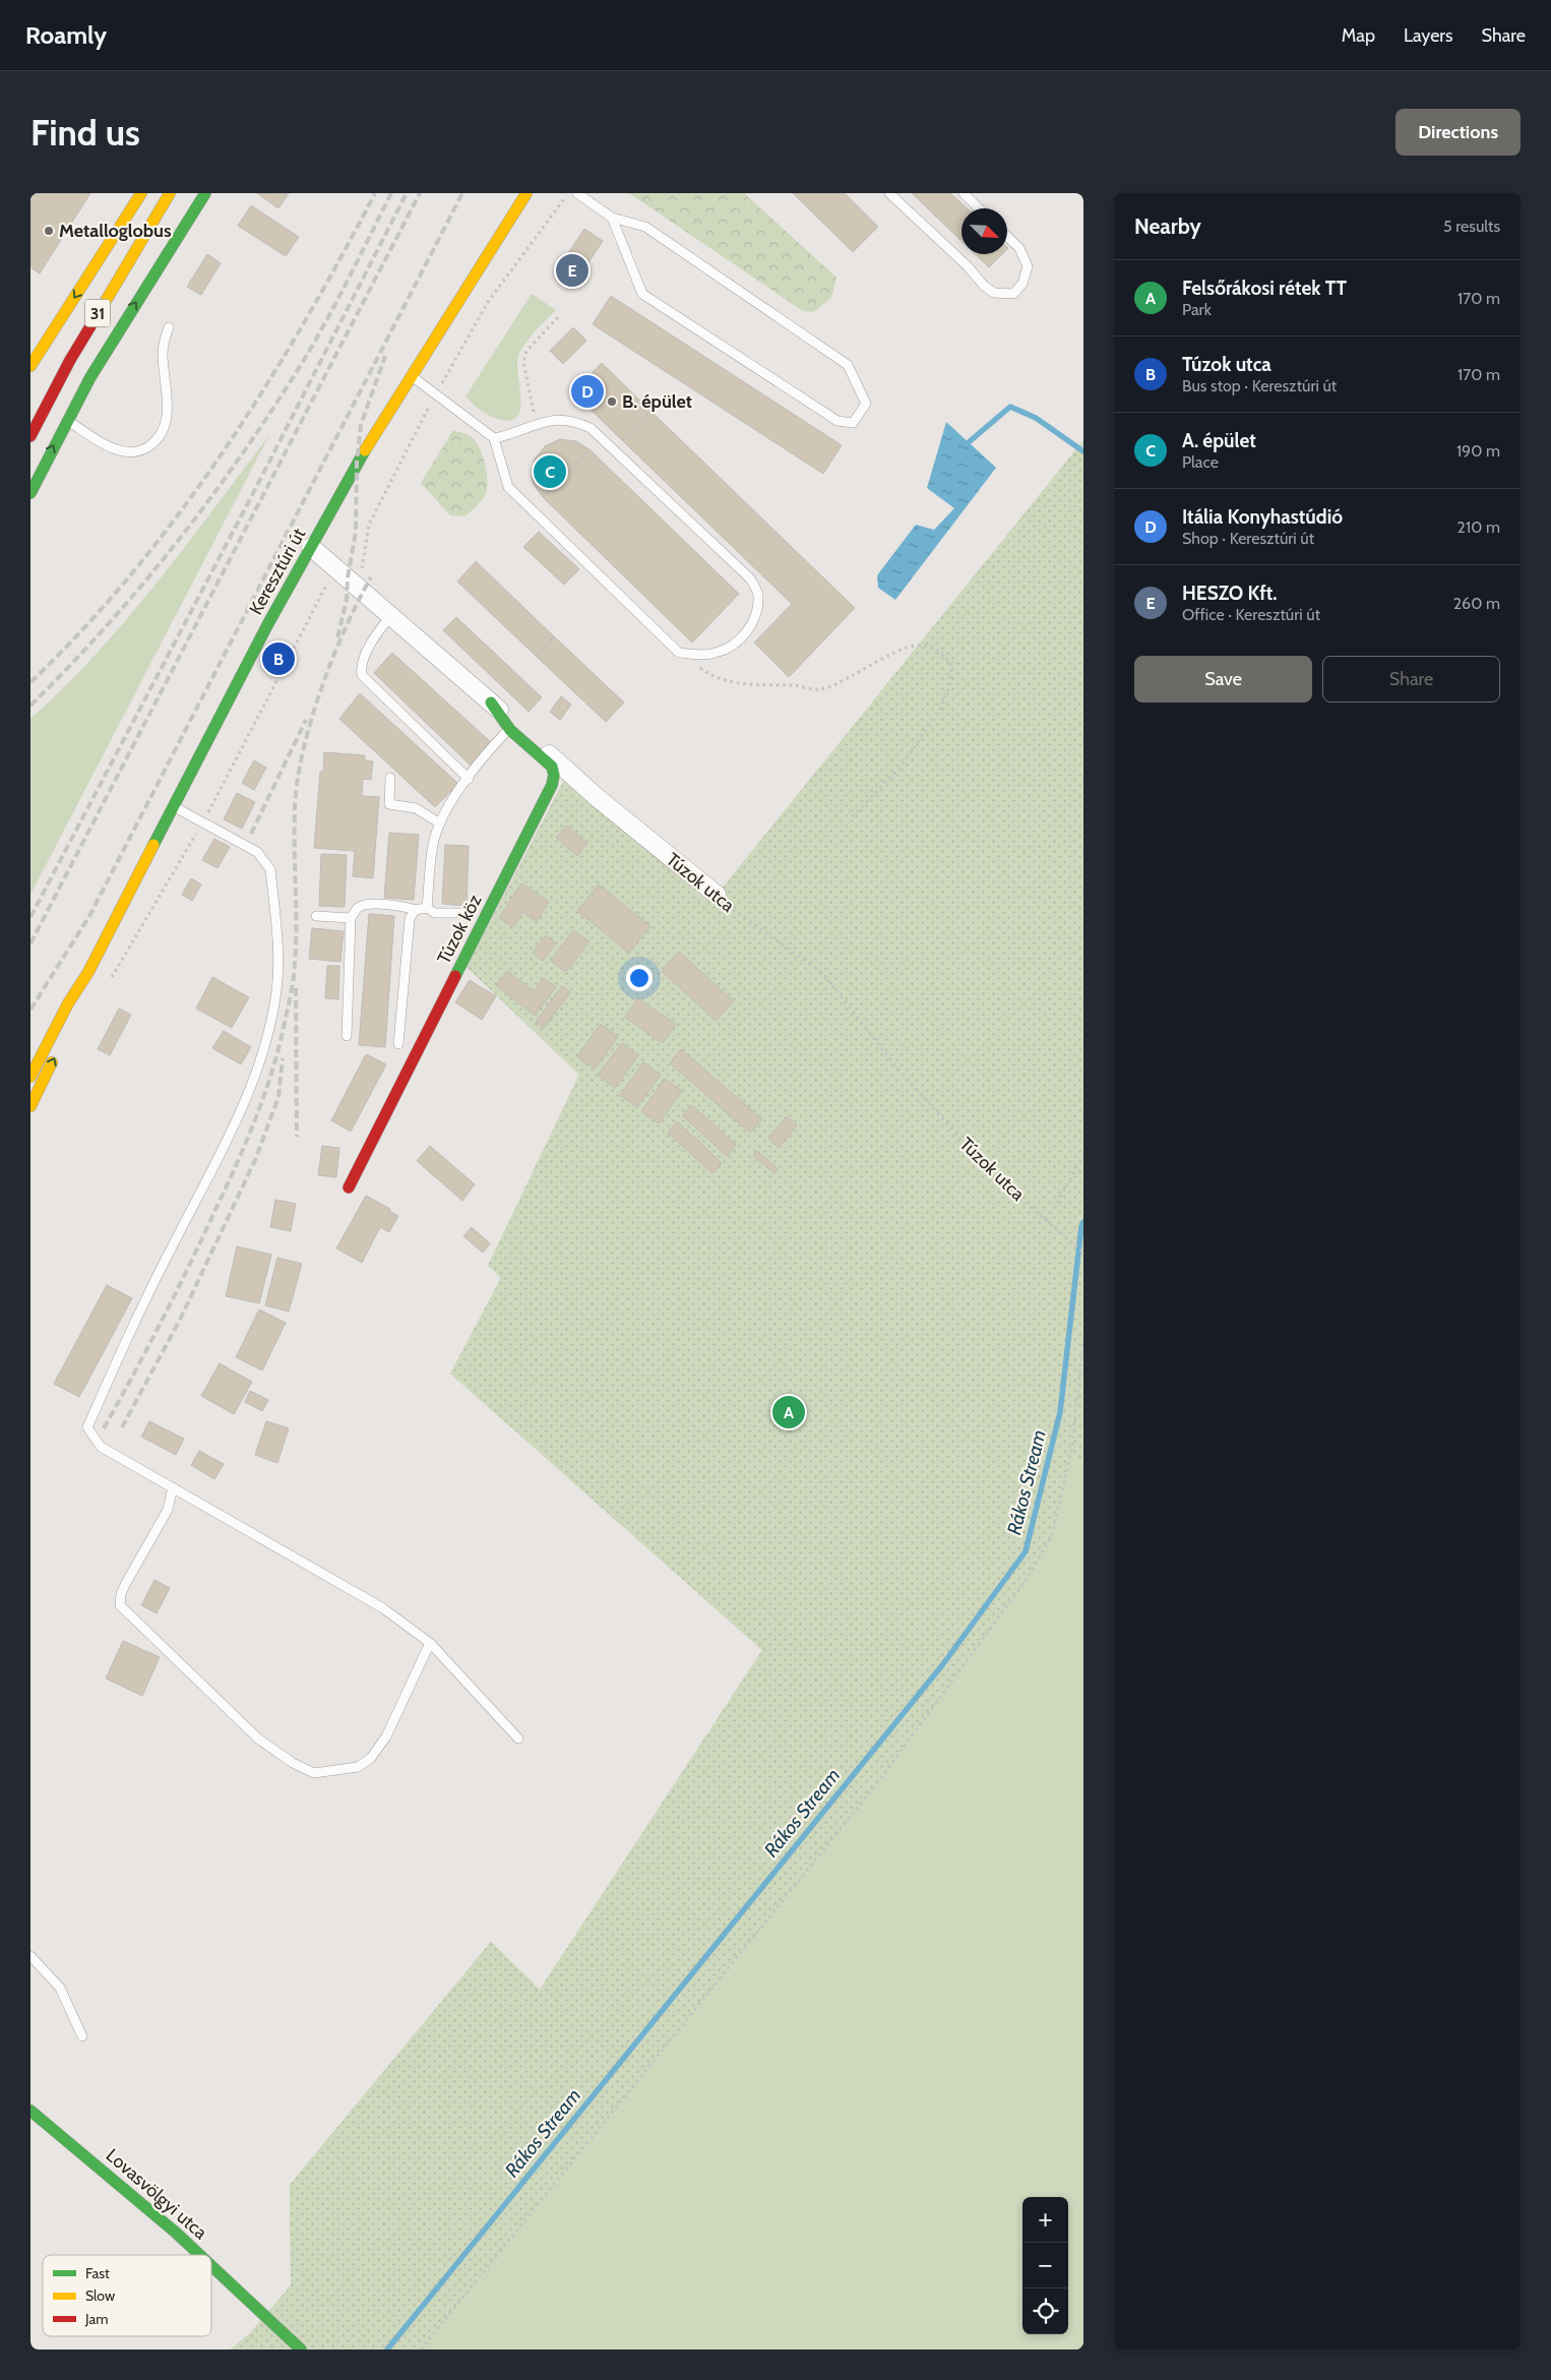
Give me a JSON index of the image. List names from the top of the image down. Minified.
{"streets":{"street":["31","Keresztúri út","Túzok utca","Túzok köz","Lovasvölgyi utca"]},"crossings":[["Keresztúri út","Túzok utca"],["Túzok utca","Túzok köz"]],"water":["Rákos Stream"],"places":["Metalloglobus","B. épület"],"legend":["Fast","Slow","Jam"],"north":"bottom right","page":{"header":"Roamly","nav":["Map","Layers","Share"],"buttons":["Directions",["Save","Share"]],"title":"Find us","heading":["Nearby","5 results"],"pins":["E","D","C","B","A"],"list":[{"mark":"A","name":"Felsőrákosi rétek TT","note":"Park","value":"170 m"},{"mark":"B","name":"Túzok utca","note":"Bus stop · Keresztúri út","value":"170 m"},{"mark":"C","name":"A. épület","note":"Place","value":"190 m"},{"mark":"D","name":"Itália Konyhastúdió","note":"Shop · Keresztúri út","value":"210 m"},{"mark":"E","name":"HESZO Kft.","note":"Office · Keresztúri út","value":"260 m"}],"map_buttons":["+","−"]}}
